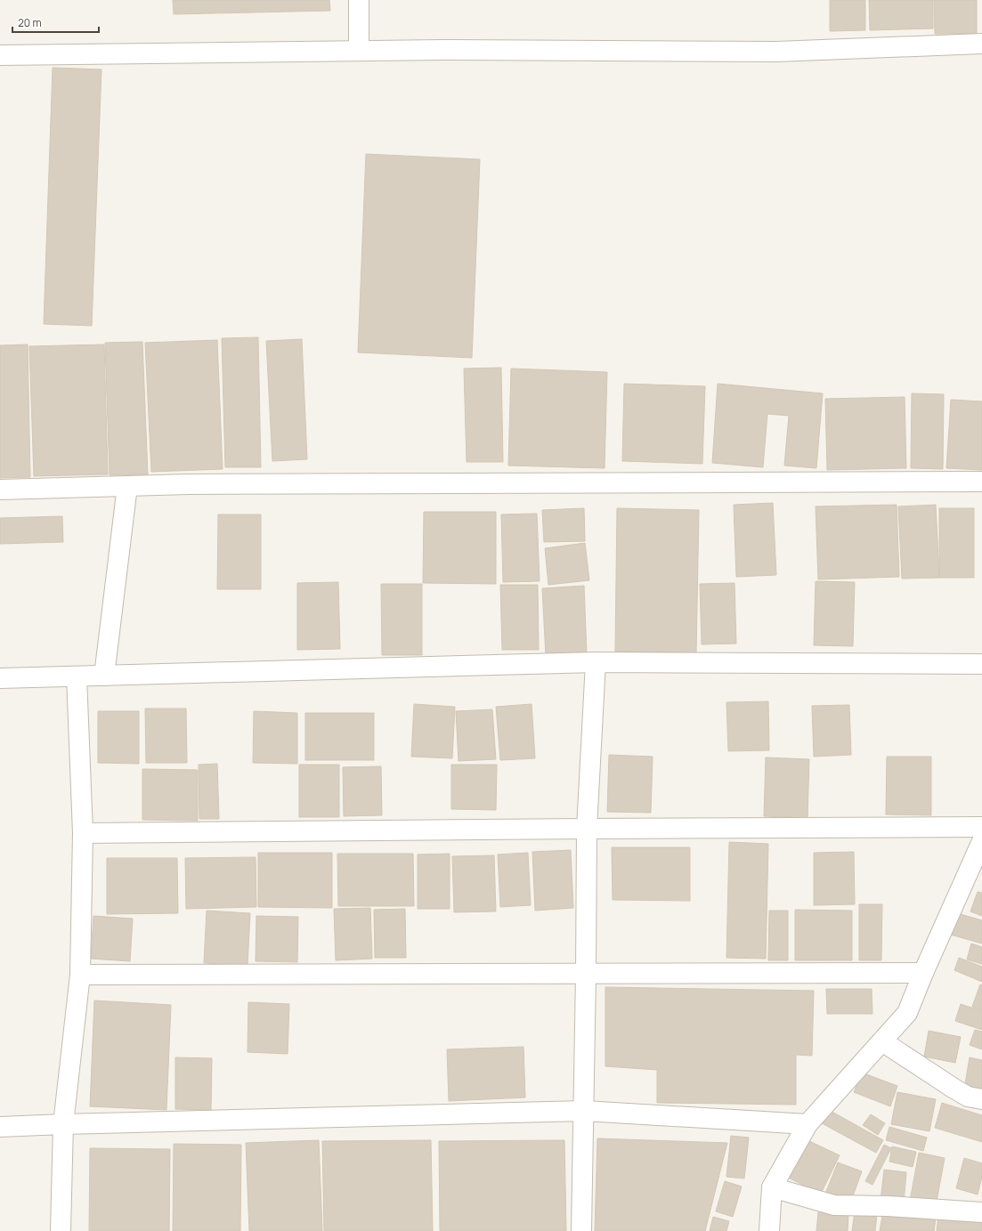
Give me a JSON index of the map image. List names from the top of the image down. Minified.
{"scale_bar":"20 m"}
